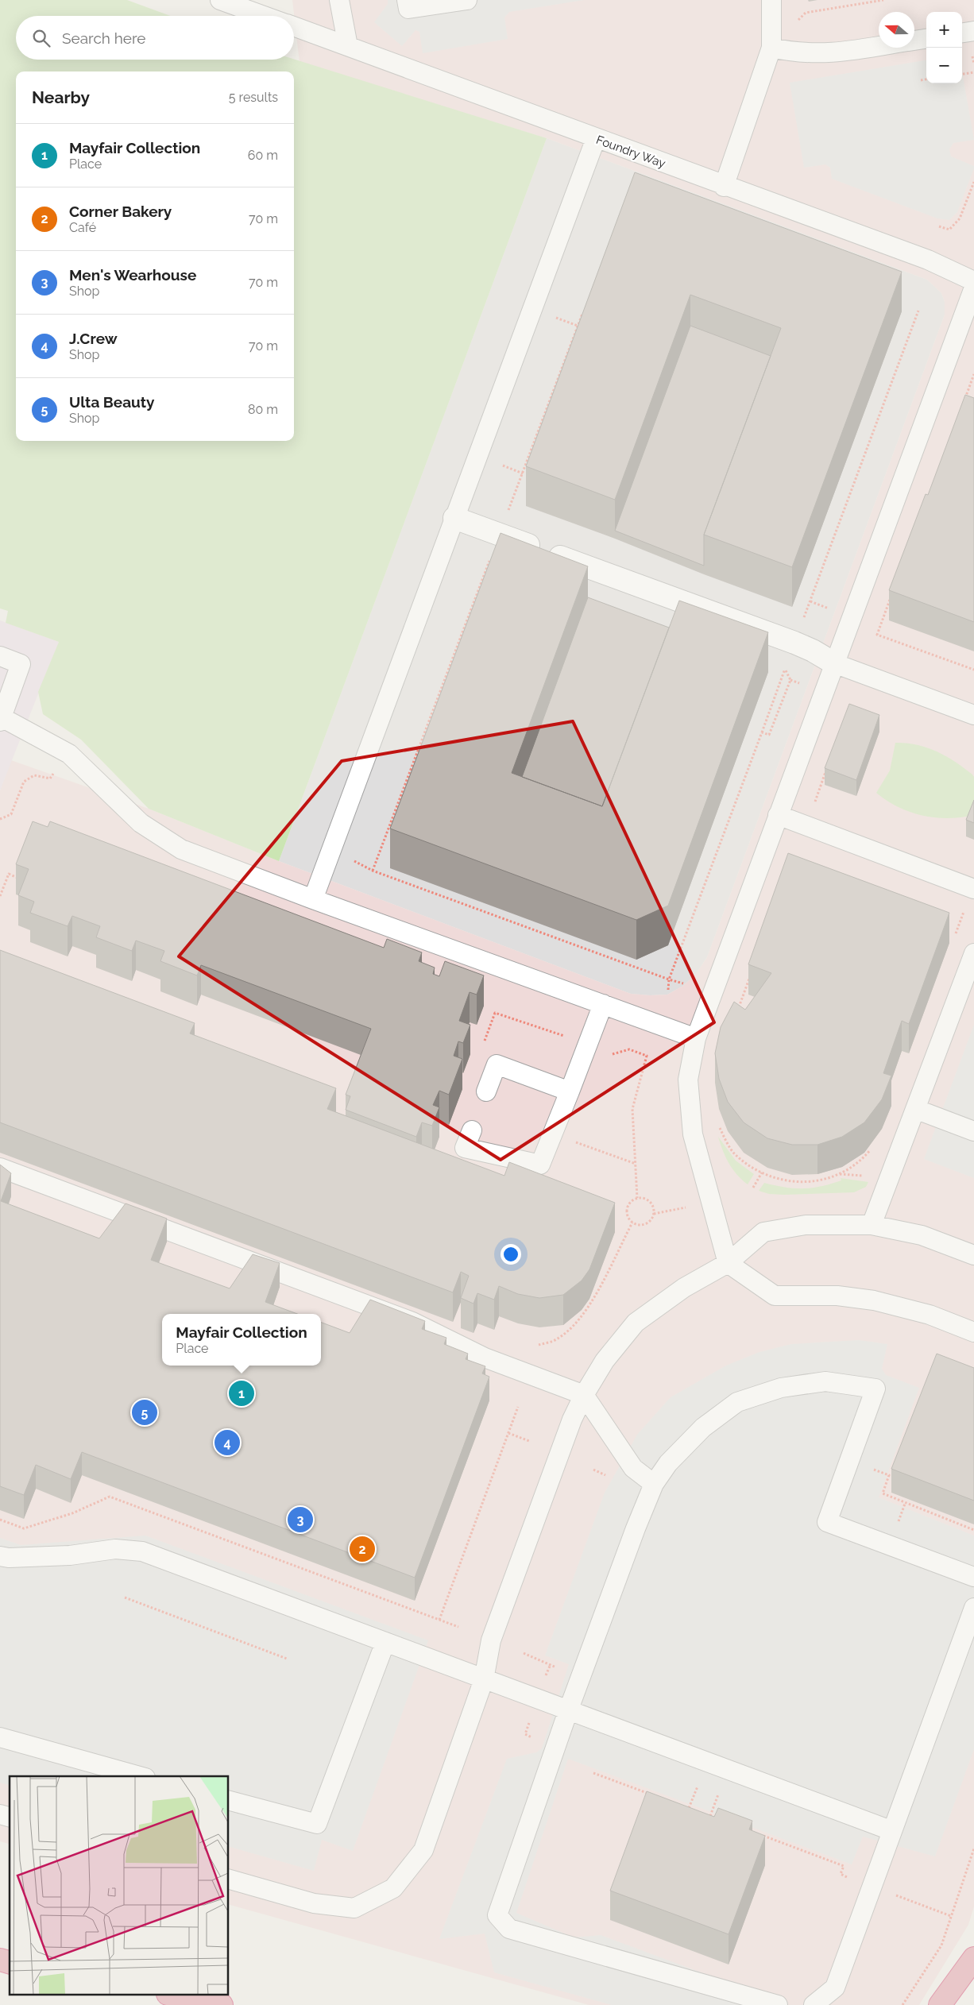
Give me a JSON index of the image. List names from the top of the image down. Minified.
{"streets":{"lane":["Foundry Way"]},"north":"left","page":{"map_buttons":["+","−"],"search":"Search here","heading":["Nearby","5 results"],"list":[{"mark":"1","name":"Mayfair Collection","note":"Place","value":"60 m"},{"mark":"2","name":"Corner Bakery","note":"Café","value":"70 m"},{"mark":"3","name":"Men's Wearhouse","note":"Shop","value":"70 m"},{"mark":"4","name":"J.Crew","note":"Shop","value":"70 m"},{"mark":"5","name":"Ulta Beauty","note":"Shop","value":"80 m"}],"popup":["Mayfair Collection","Place"],"pins":["1","5","4","3","2"]}}
